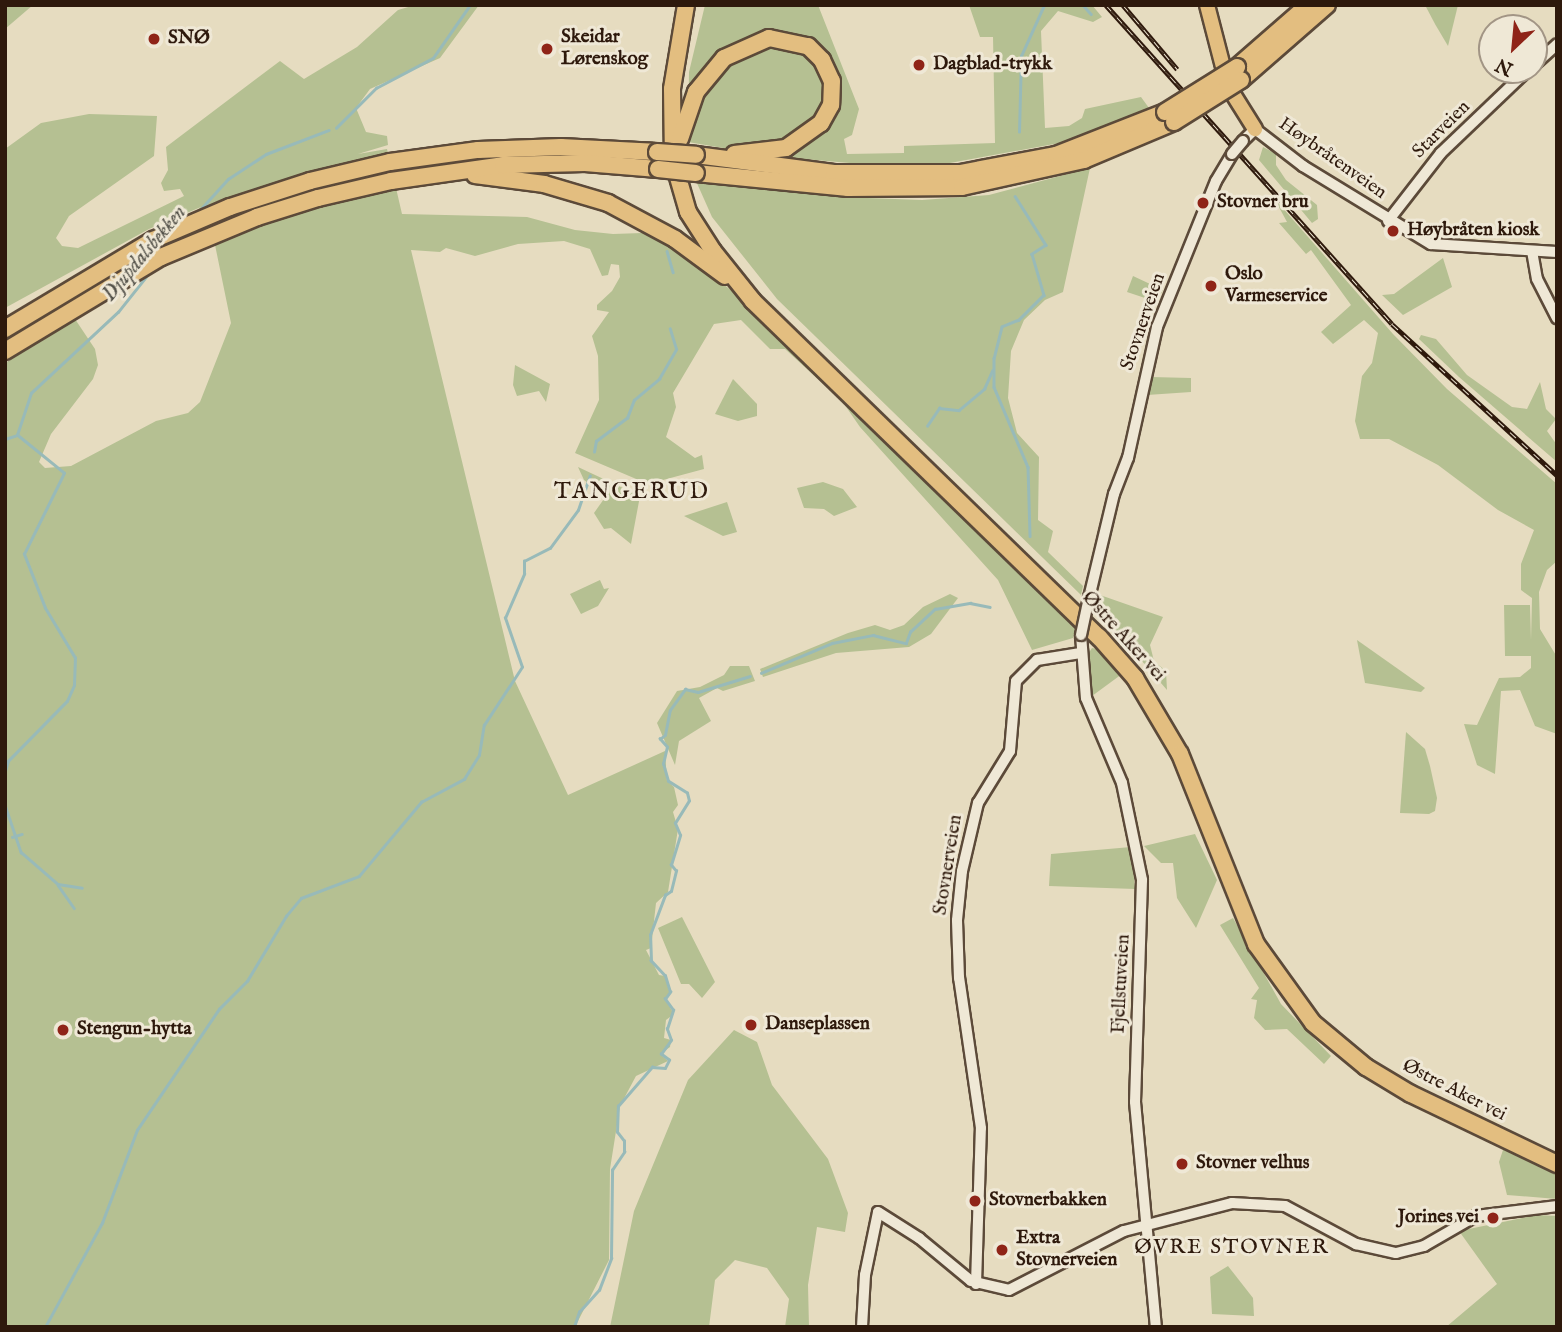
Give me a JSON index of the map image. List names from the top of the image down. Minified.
{"streets":{"highway":["Østre Aker vei"],"main road":["Høybråtenveien"],"street":["Starveien","Stovnerveien","Fjellstuveien"]},"crossings":[["Starveien","Høybråtenveien"],["Høybråtenveien","Stovnerveien"],["Stovnerveien","Fjellstuveien"]],"districts":["TANGERUD","ØVRE STOVNER"],"water":["Djupdalsbekken"],"places":["SNØ","Skeidar Lørenskog","Dagblad-trykk","Stovner bru","Høybråten kiosk","Oslo Varmeservice","Danseplassen","Stengun-hytta","Stovner velhus","Stovnerbakken","Jorines vei","Extra Stovnerveien"],"north":"bottom left"}
